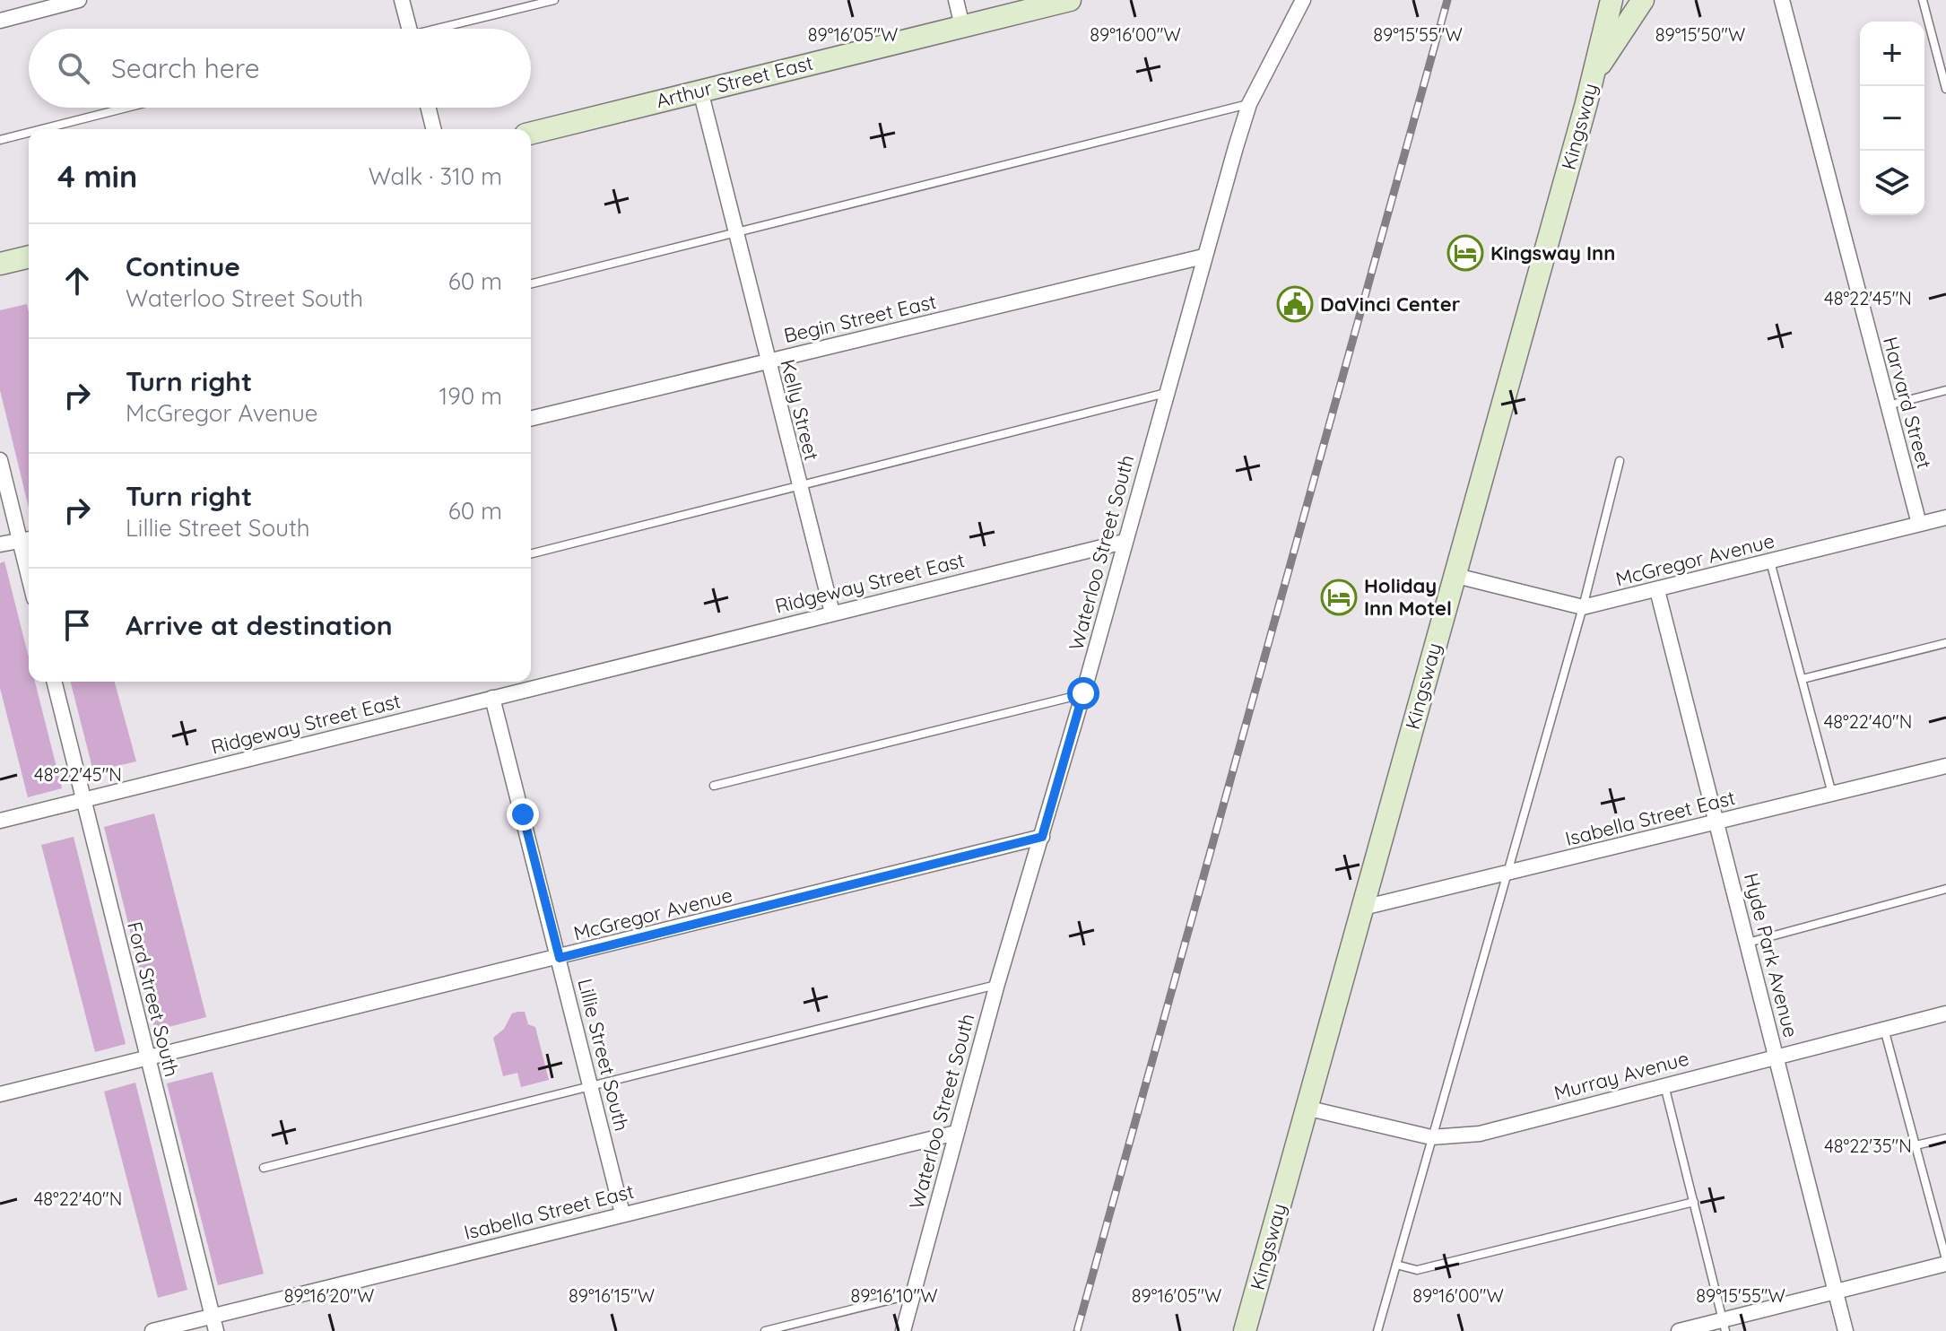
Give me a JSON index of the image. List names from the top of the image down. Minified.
{"streets":{"main road":["Arthur Street East","Kingsway"],"street":["Begin Street East","Harvard Street","Kelly Street","Waterloo Street South","McGregor Avenue","Ridgeway Street East","Isabella Street East","Hyde Park Avenue","Ford Street South","Lillie Street South","Murray Avenue"]},"crossings":[["Arthur Street East","Kelly Street"],["Kingsway","McGregor Avenue"],["Kingsway","Isabella Street East"],["Kingsway","Murray Avenue"],["Begin Street East","Kelly Street"],["Begin Street East","Waterloo Street South"],["Harvard Street","McGregor Avenue"],["Kelly Street","Ridgeway Street East"],["Waterloo Street South","McGregor Avenue"],["Waterloo Street South","Ridgeway Street East"],["Waterloo Street South","Isabella Street East"],["McGregor Avenue","Hyde Park Avenue"],["McGregor Avenue","Ford Street South"],["McGregor Avenue","Lillie Street South"],["Ridgeway Street East","Ford Street South"],["Ridgeway Street East","Lillie Street South"],["Isabella Street East","Hyde Park Avenue"],["Isabella Street East","Ford Street South"],["Isabella Street East","Lillie Street South"],["Hyde Park Avenue","Murray Avenue"]],"places":{"hotel":["Kingsway Inn","Holiday Inn Motel"],"public building":["DaVinci Center"]},"page":{"map_buttons":["+","−"],"search":"Search here","heading":["4 min","Walk · 310 m"],"list":[["Continue","Waterloo Street South","60 m"],["Turn right","McGregor Avenue","190 m"],["Turn right","Lillie Street South","60 m"],"Arrive at destination"]},"coordinates":["89°15'50\"W","89°16'05\"W","89°16'00\"W","89°15'55\"W","48°22'45\"N","48°22'40\"N","48°22'35\"N","89°16'20\"W","89°16'15\"W","89°16'10\"W"]}
